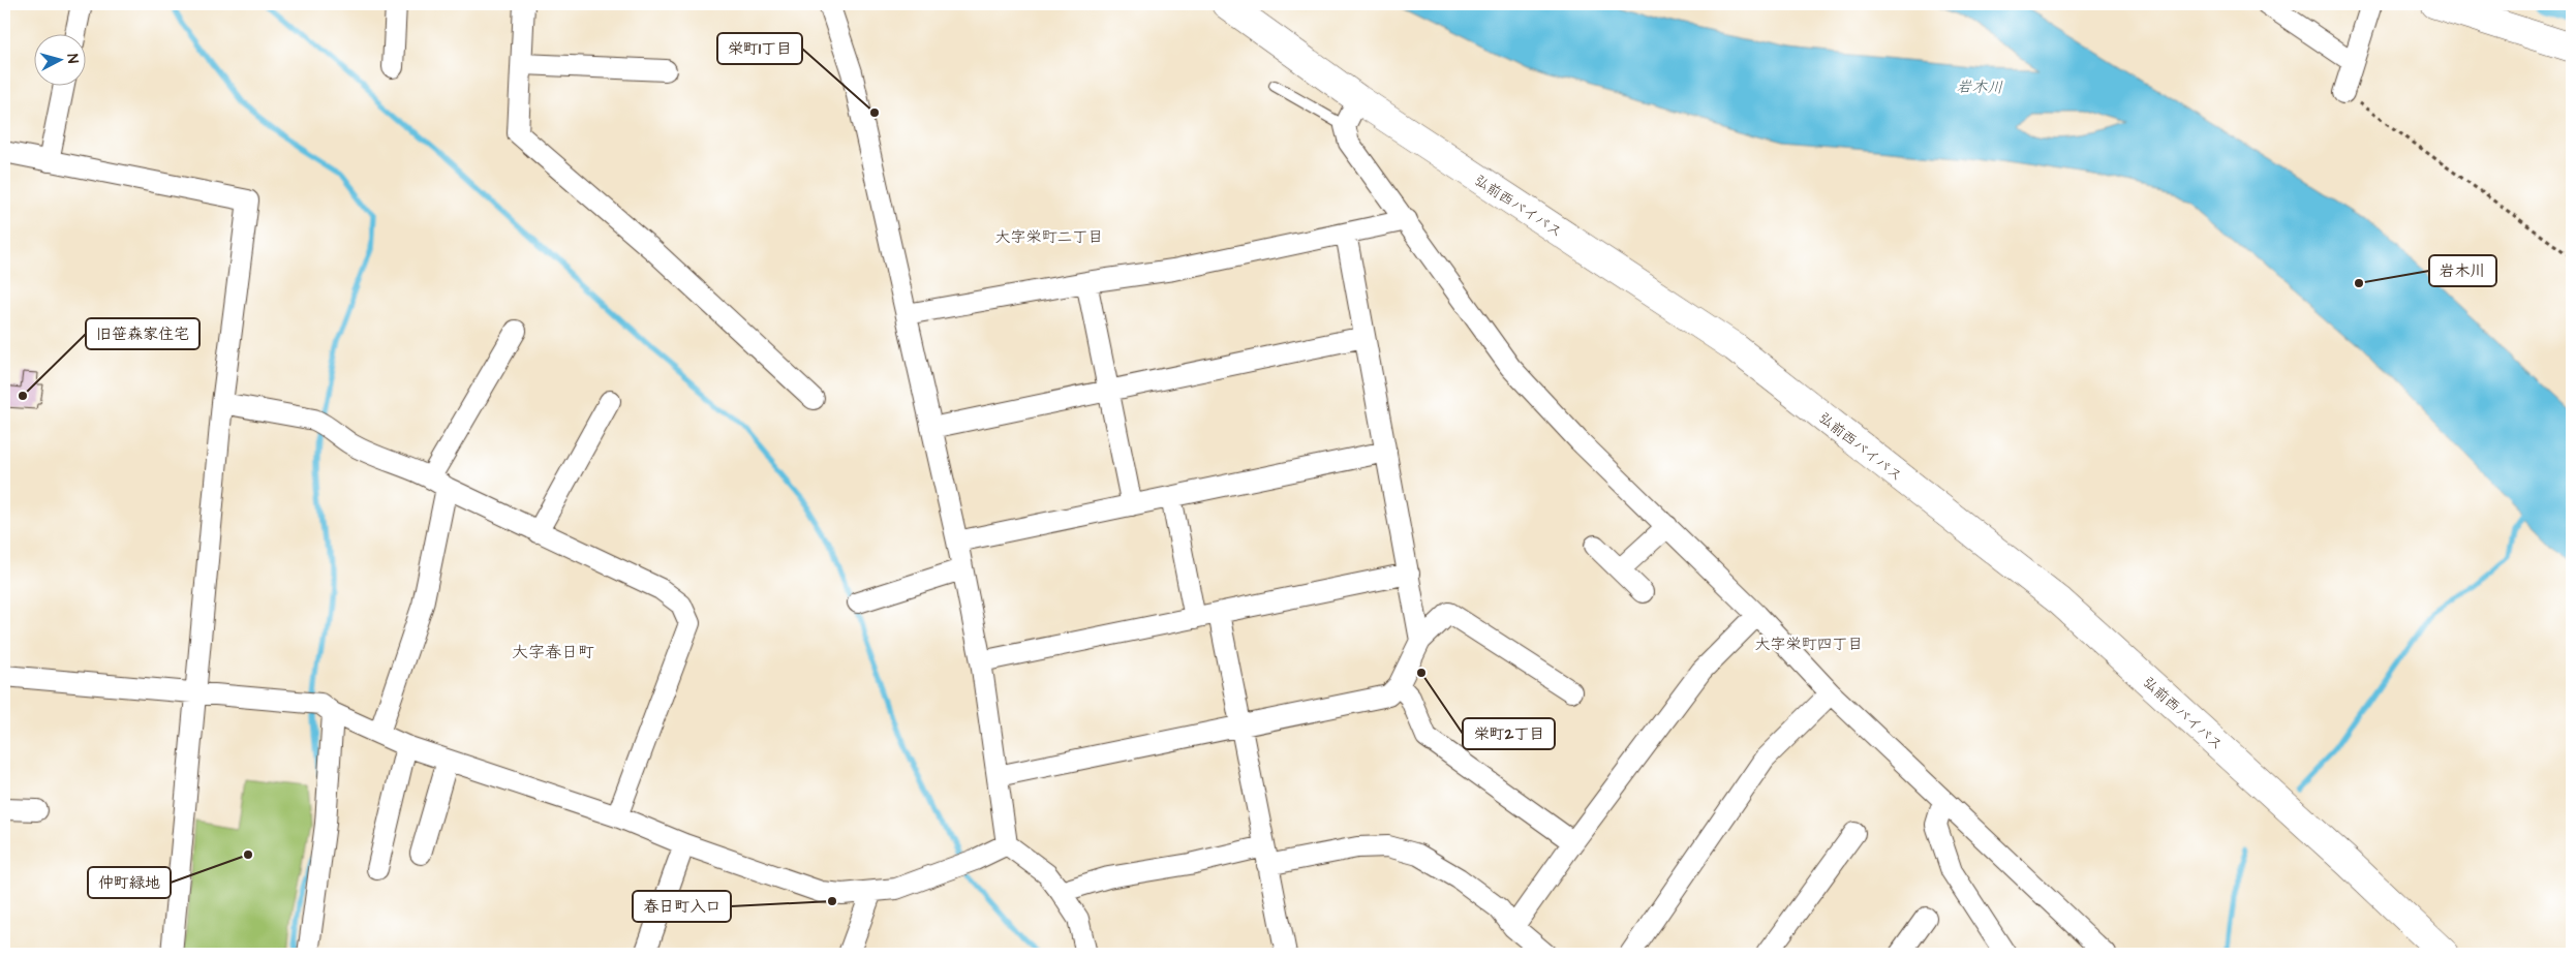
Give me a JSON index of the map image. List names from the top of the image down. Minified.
{"streets":{"street":["弘前西バイパス"]},"districts":["大字栄町二丁目","大字栄町四丁目","大字春日町"],"water":["岩木川"],"places":["栄町1丁目","岩木川","旧笹森家住宅","栄町2丁目","仲町緑地","春日町入口"],"north":"right"}
